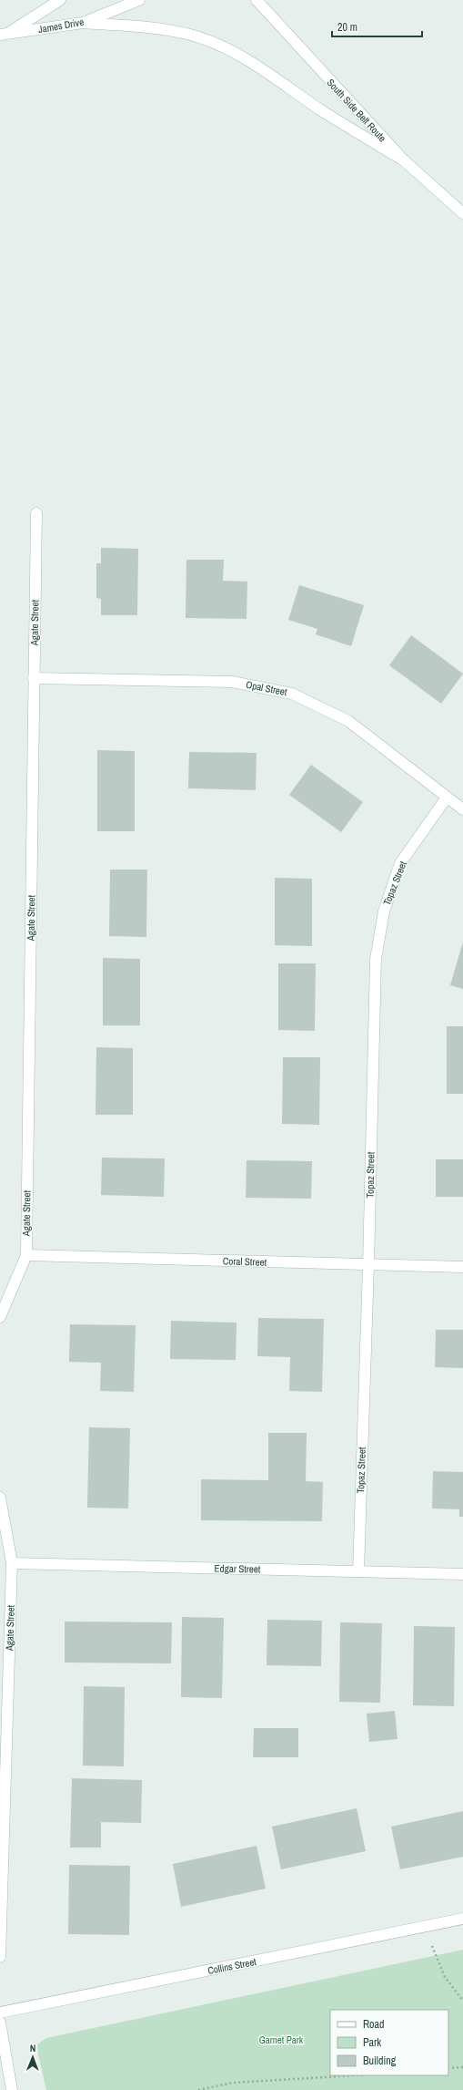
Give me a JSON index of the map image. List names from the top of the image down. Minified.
{"streets":{"street":["James Drive","South Side Belt Route","Agate Street","Opal Street","Topaz Street","Coral Street","Edgar Street","Collins Street"]},"crossings":[["Agate Street","Opal Street"],["Agate Street","Coral Street"],["Agate Street","Edgar Street"],["Opal Street","Topaz Street"],["Topaz Street","Coral Street"],["Topaz Street","Edgar Street"]],"parks":["Garnet Park"],"legend":["Road","Park","Building"],"scale_bar":"20 m","north":"top"}
